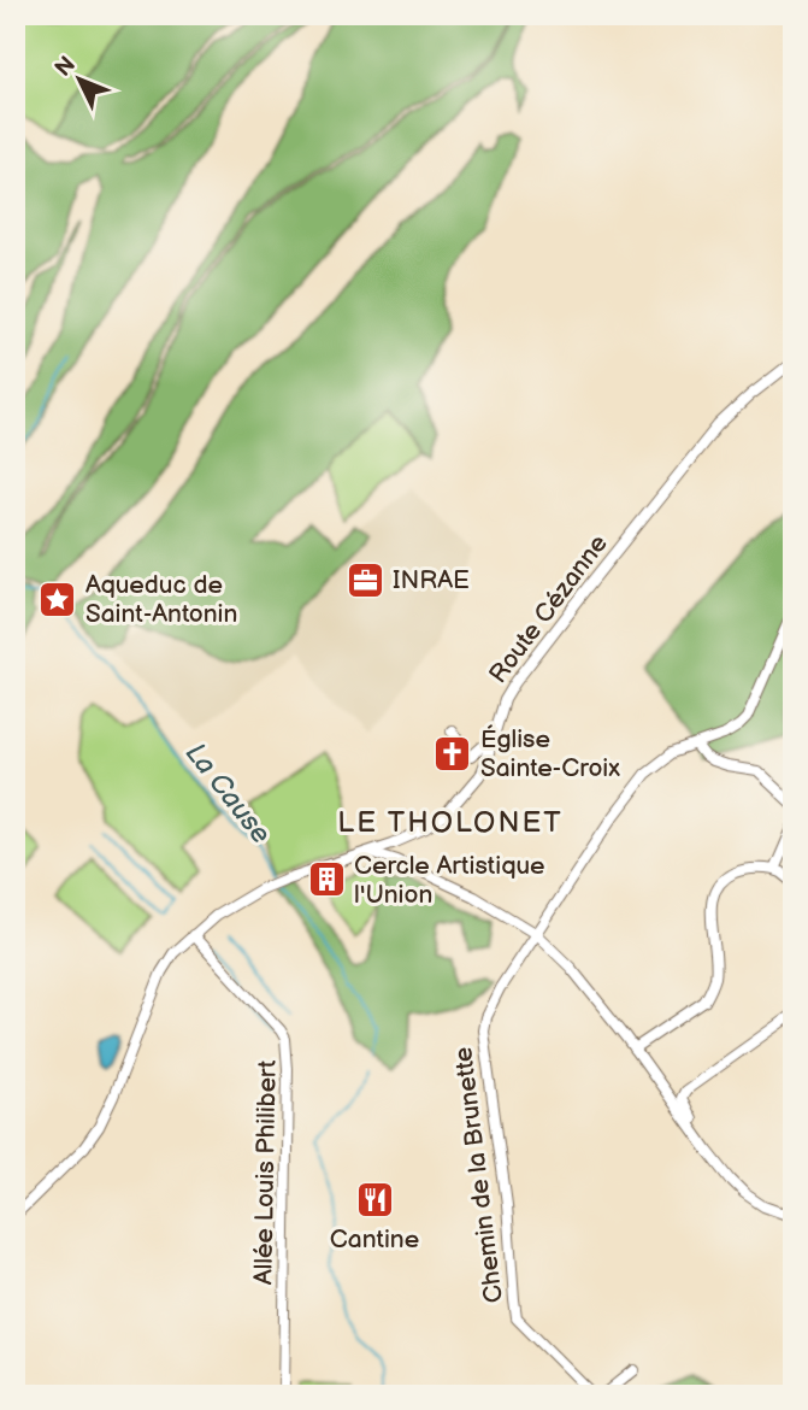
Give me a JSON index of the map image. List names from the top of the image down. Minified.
{"streets":{"street":["Route Cézanne","Allée Louis Philibert","Chemin de la Brunette"]},"crossings":[["Route Cézanne","Allée Louis Philibert"]],"districts":["LE THOLONET"],"water":["La Cause"],"places":{"office":["INRAE"],"place":["Aqueduc de Saint-Antonin"],"church":["Église Sainte-Croix"],"building":["Cercle Artistique l'Union"],"restaurant":["Cantine"]},"north":"top left"}
